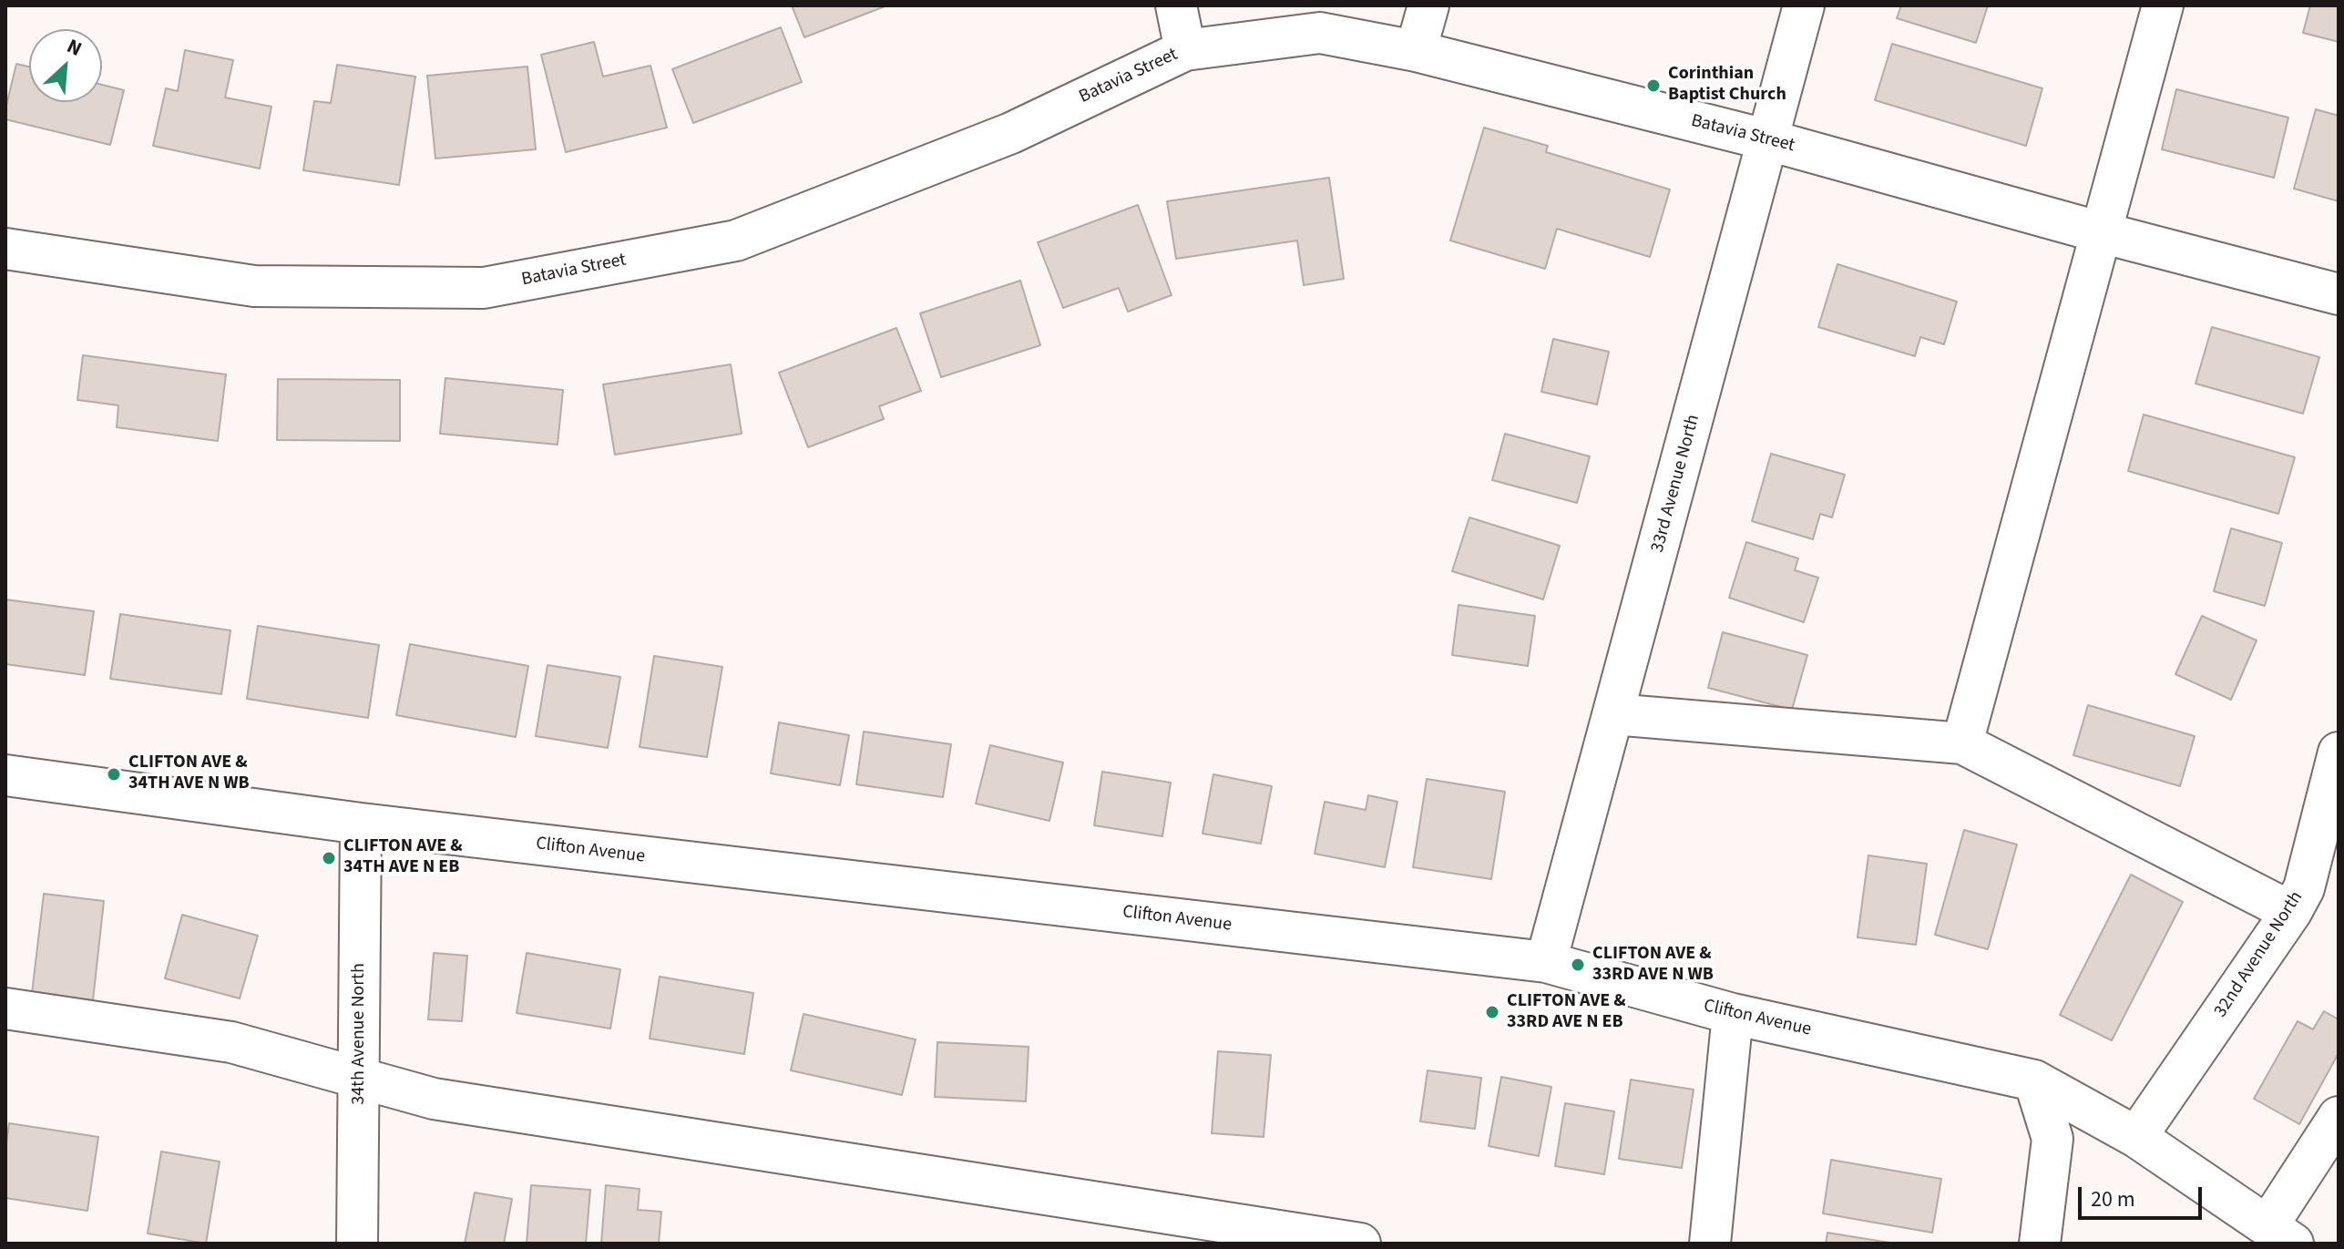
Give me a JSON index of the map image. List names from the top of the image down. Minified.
{"streets":{"street":["Batavia Street","33rd Avenue North","Clifton Avenue","32nd Avenue North","34th Avenue North"]},"crossings":[["Batavia Street","33rd Avenue North"],["33rd Avenue North","Clifton Avenue"],["Clifton Avenue","32nd Avenue North"],["Clifton Avenue","34th Avenue North"]],"places":["Corinthian Baptist Church","CLIFTON AVE & 34TH AVE N WB","CLIFTON AVE & 34TH AVE N EB","CLIFTON AVE & 33RD AVE N WB","CLIFTON AVE & 33RD AVE N EB"],"scale_bar":"20 m","north":"top right"}
